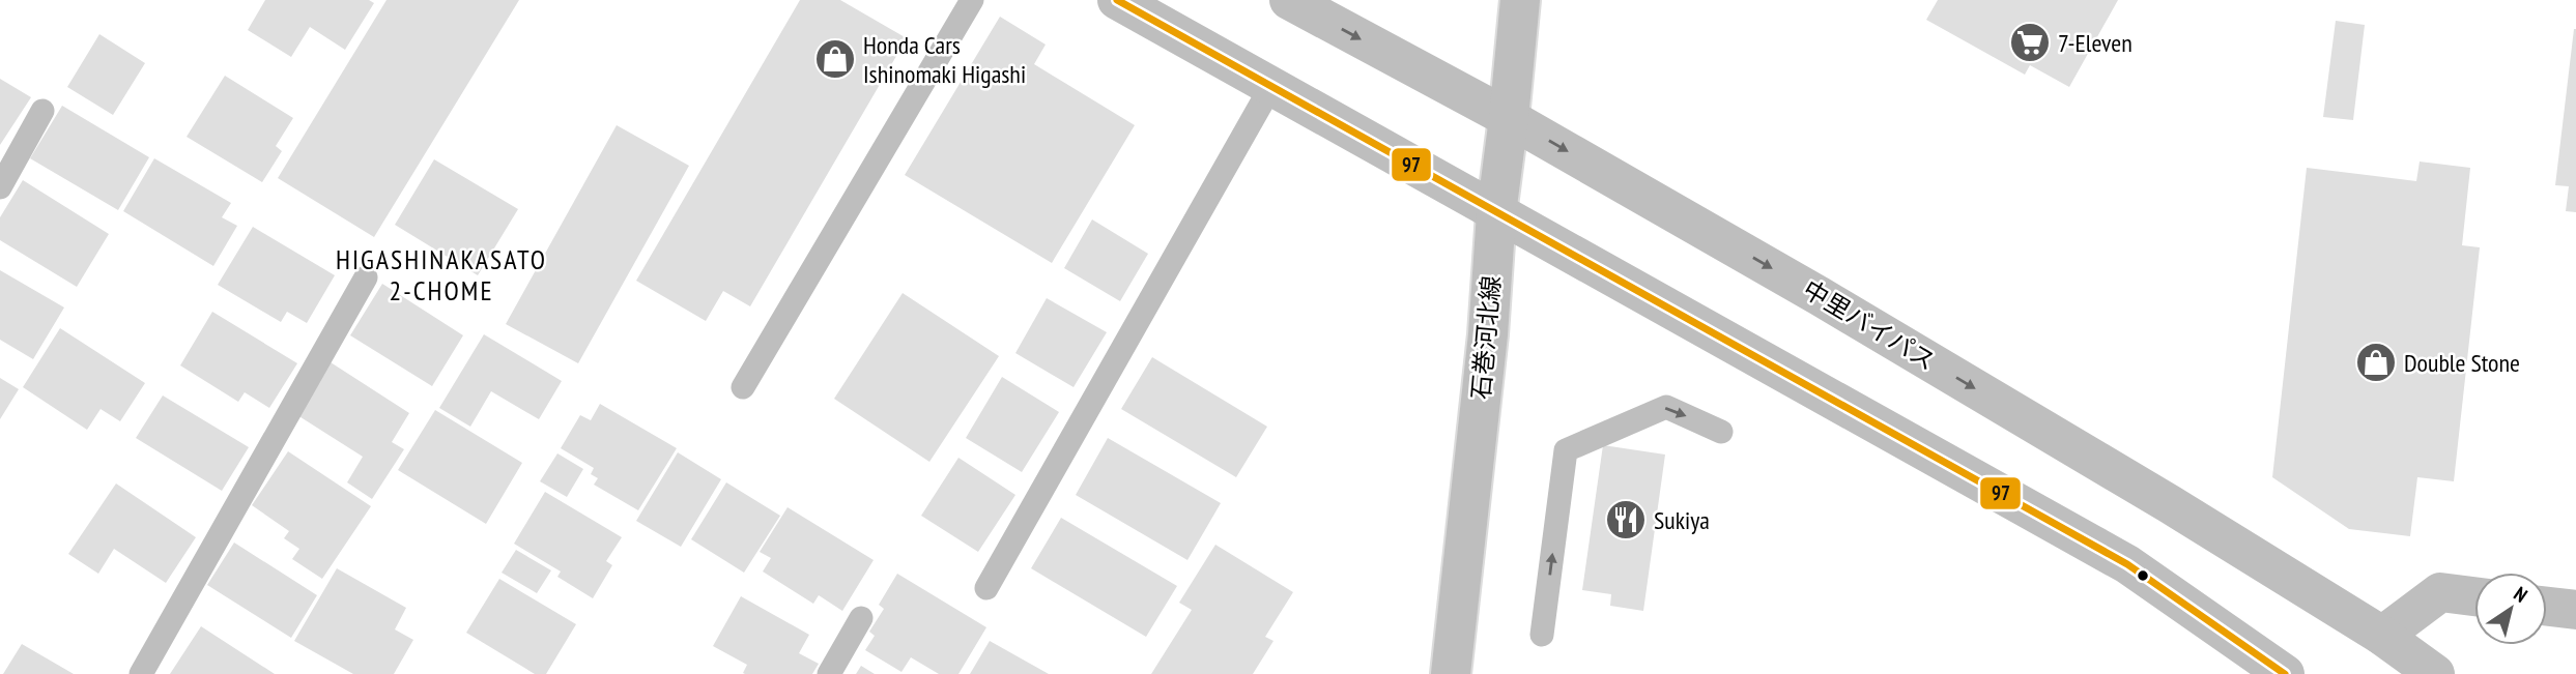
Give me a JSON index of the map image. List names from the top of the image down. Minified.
{"streets":{"street":["中里バイパス","石巻河北線"]},"crossings":[["中里バイパス","石巻河北線"]],"districts":["HIGASHINAKASATO 2-CHOME"],"places":{"supermarket":["7-Eleven"],"shop":["Honda Cars Ishinomaki Higashi","Double Stone"],"restaurant":["Sukiya"]},"lines":["transit line 97"],"north":"top right"}
